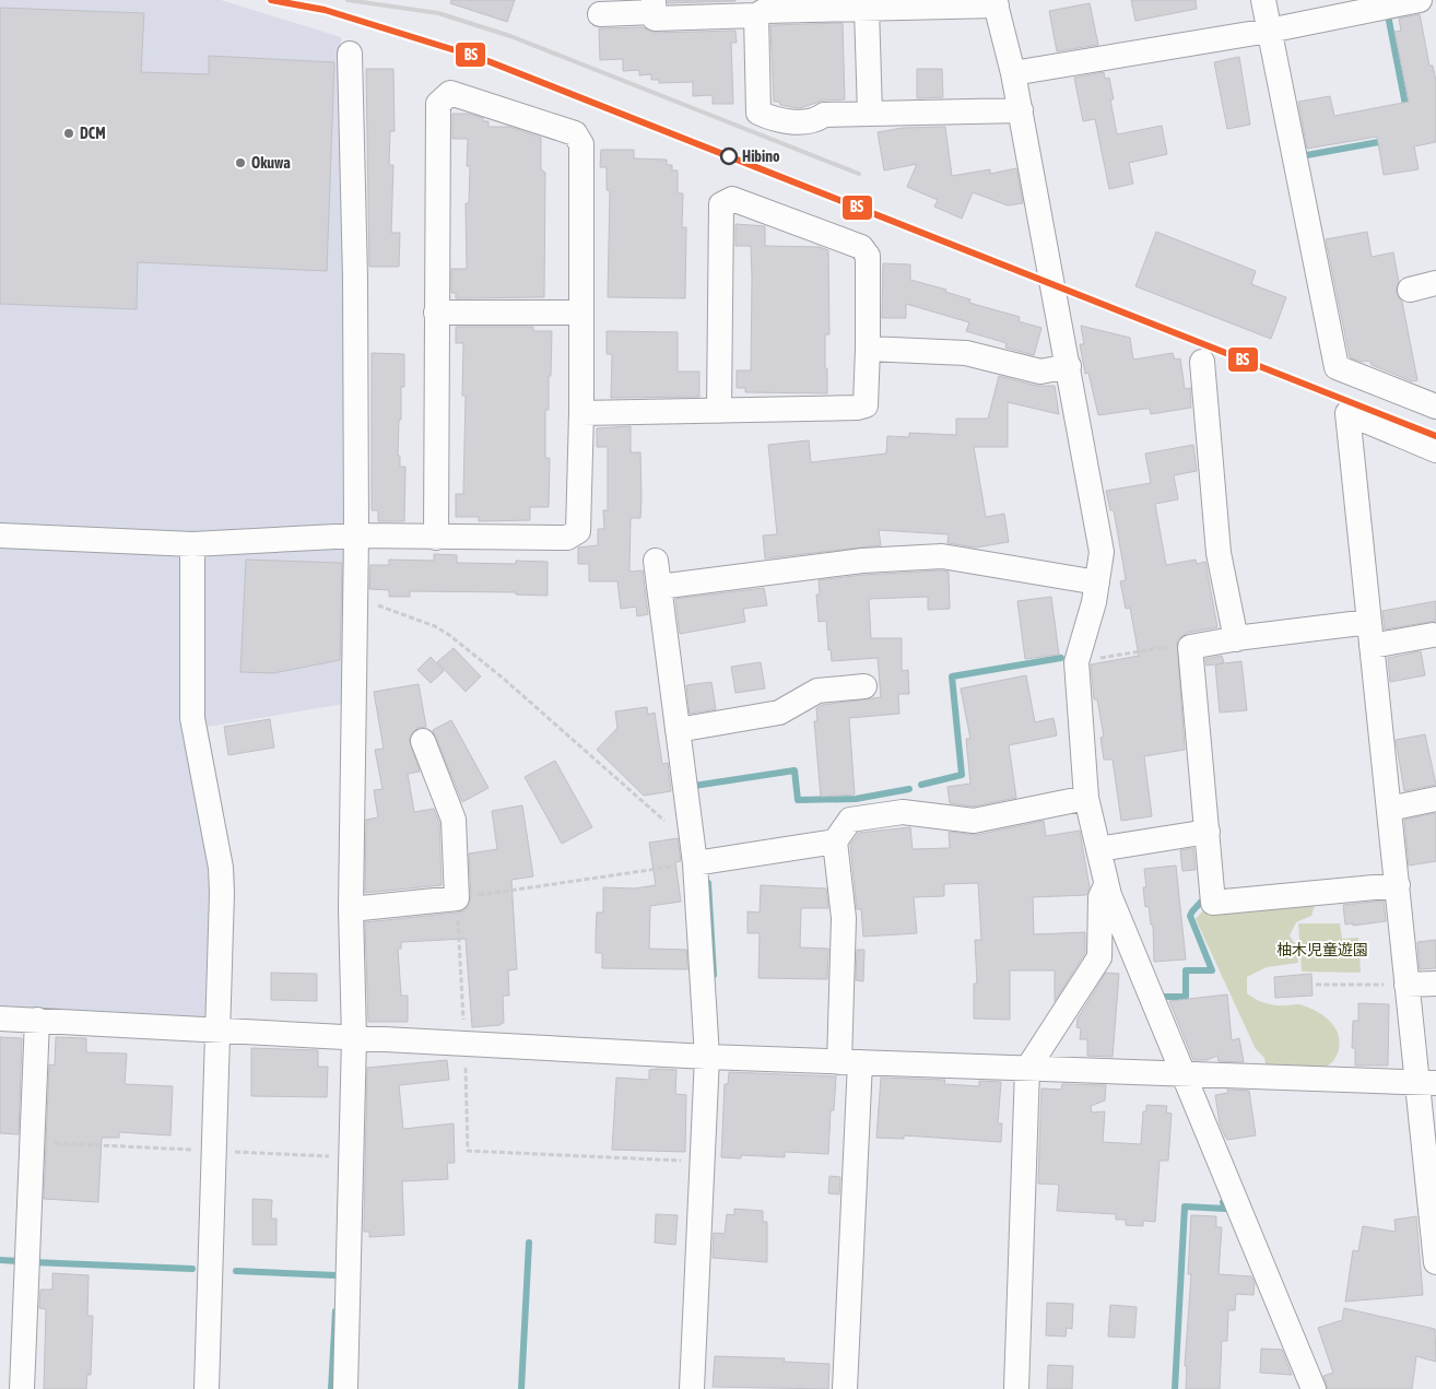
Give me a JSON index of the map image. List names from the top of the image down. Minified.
{"parks":["柚木児童遊園"],"places":["DCM","Hibino","Okuwa"],"lines":["transit line BS"]}
